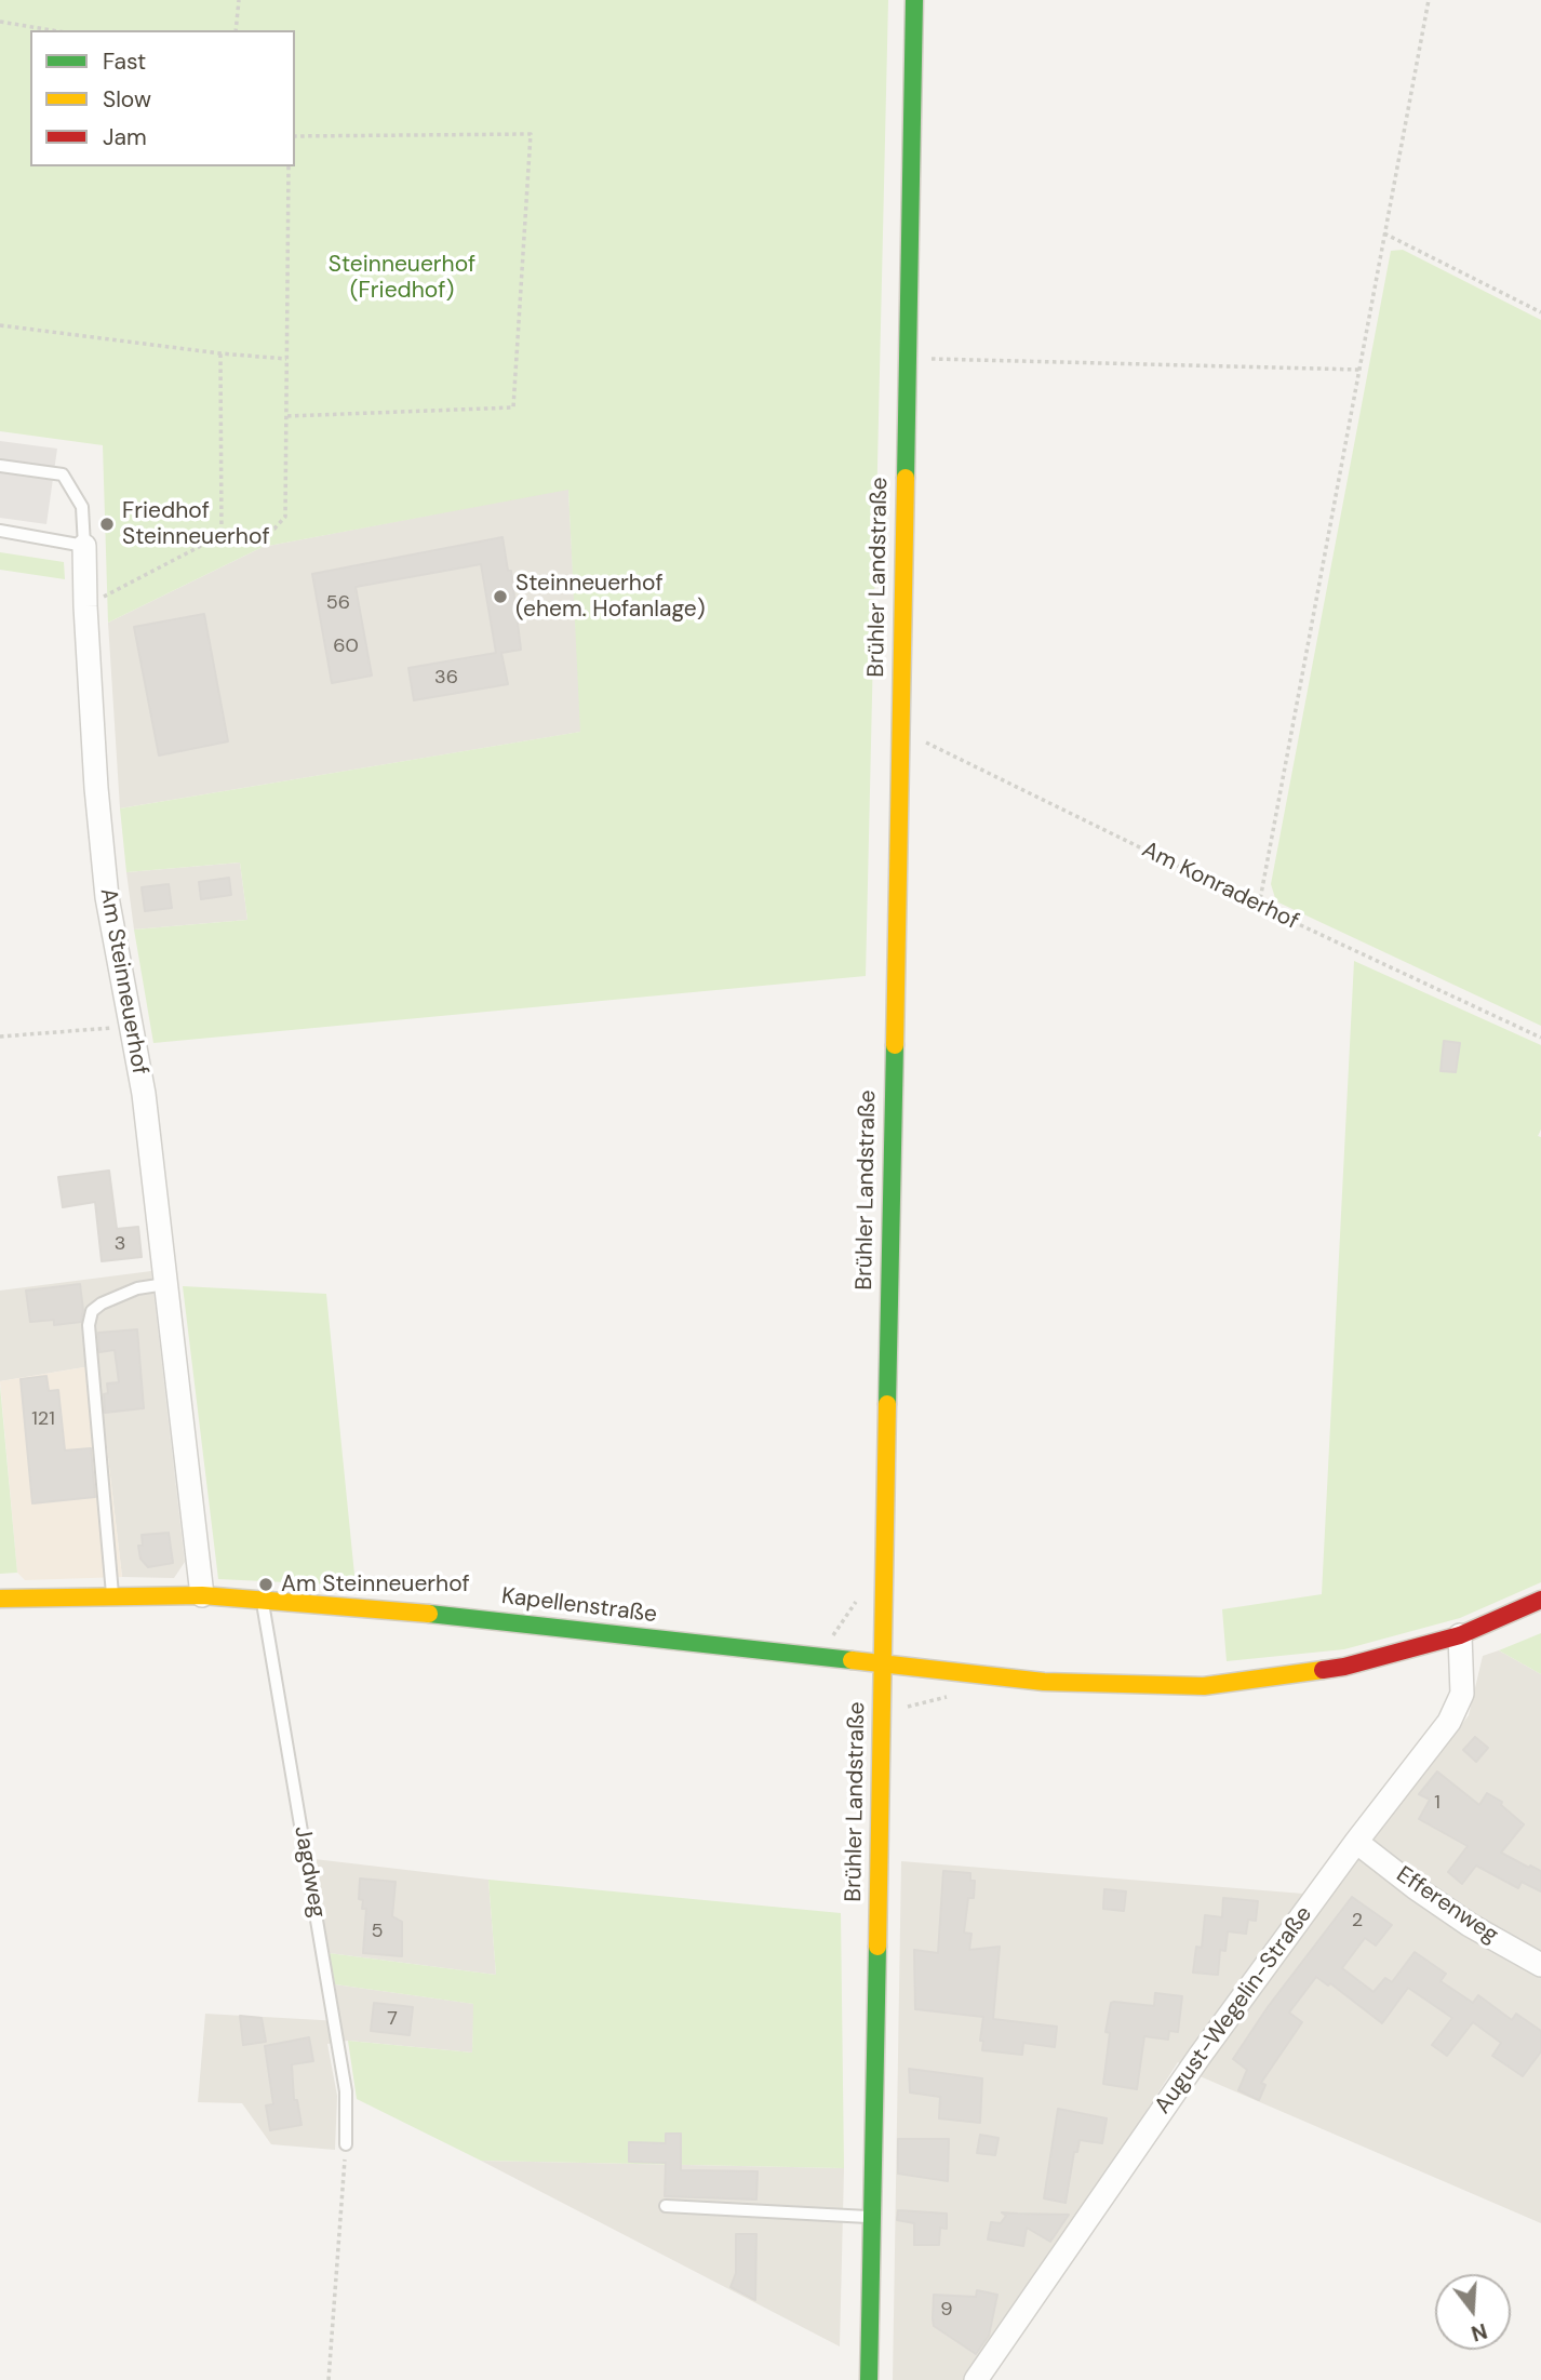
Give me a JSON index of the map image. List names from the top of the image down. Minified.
{"streets":{"main road":["Brühler Landstraße","Kapellenstraße"],"street":["Am Steinneuerhof","Efferenweg","August-Wegelin-Straße"],"lane":["Jagdweg"],"path":["Am Konraderhof"]},"crossings":[["Brühler Landstraße","Am Konraderhof"],["Brühler Landstraße","Kapellenstraße"],["Am Steinneuerhof","Kapellenstraße"],["Kapellenstraße","Jagdweg"],["Kapellenstraße","August-Wegelin-Straße"],["Efferenweg","August-Wegelin-Straße"]],"parks":["Steinneuerhof (Friedhof)"],"places":["Friedhof Steinneuerhof","Steinneuerhof (ehem. Hofanlage)","Am Steinneuerhof"],"house_numbers":["56","60","36","3","121","1","2","5","7","9"],"legend":["Fast","Slow","Jam"],"north":"bottom"}
